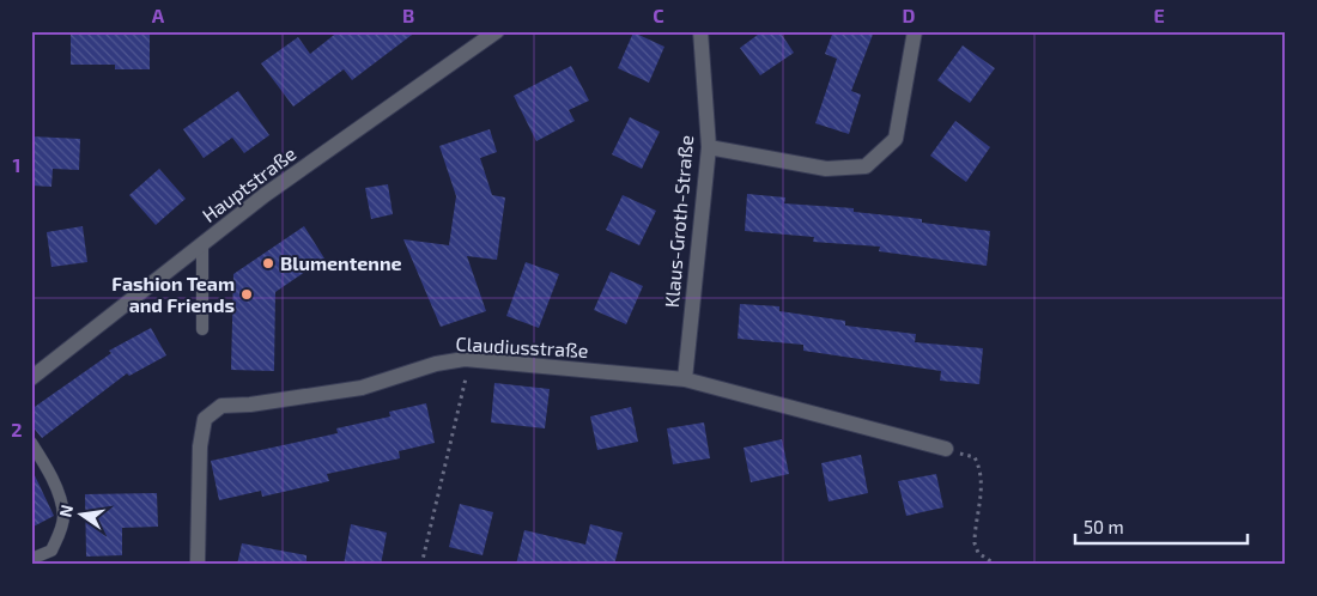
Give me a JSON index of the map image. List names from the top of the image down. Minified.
{"streets":{"street":["Hauptstraße","Klaus-Groth-Straße","Claudiusstraße"]},"crossings":[["Klaus-Groth-Straße","Claudiusstraße"]],"places":["Blumentenne","Fashion Team and Friends"],"scale_bar":"50 m","north":"left","grid":{"columns":["A","B","C","D","E"],"rows":["1","2"]}}
